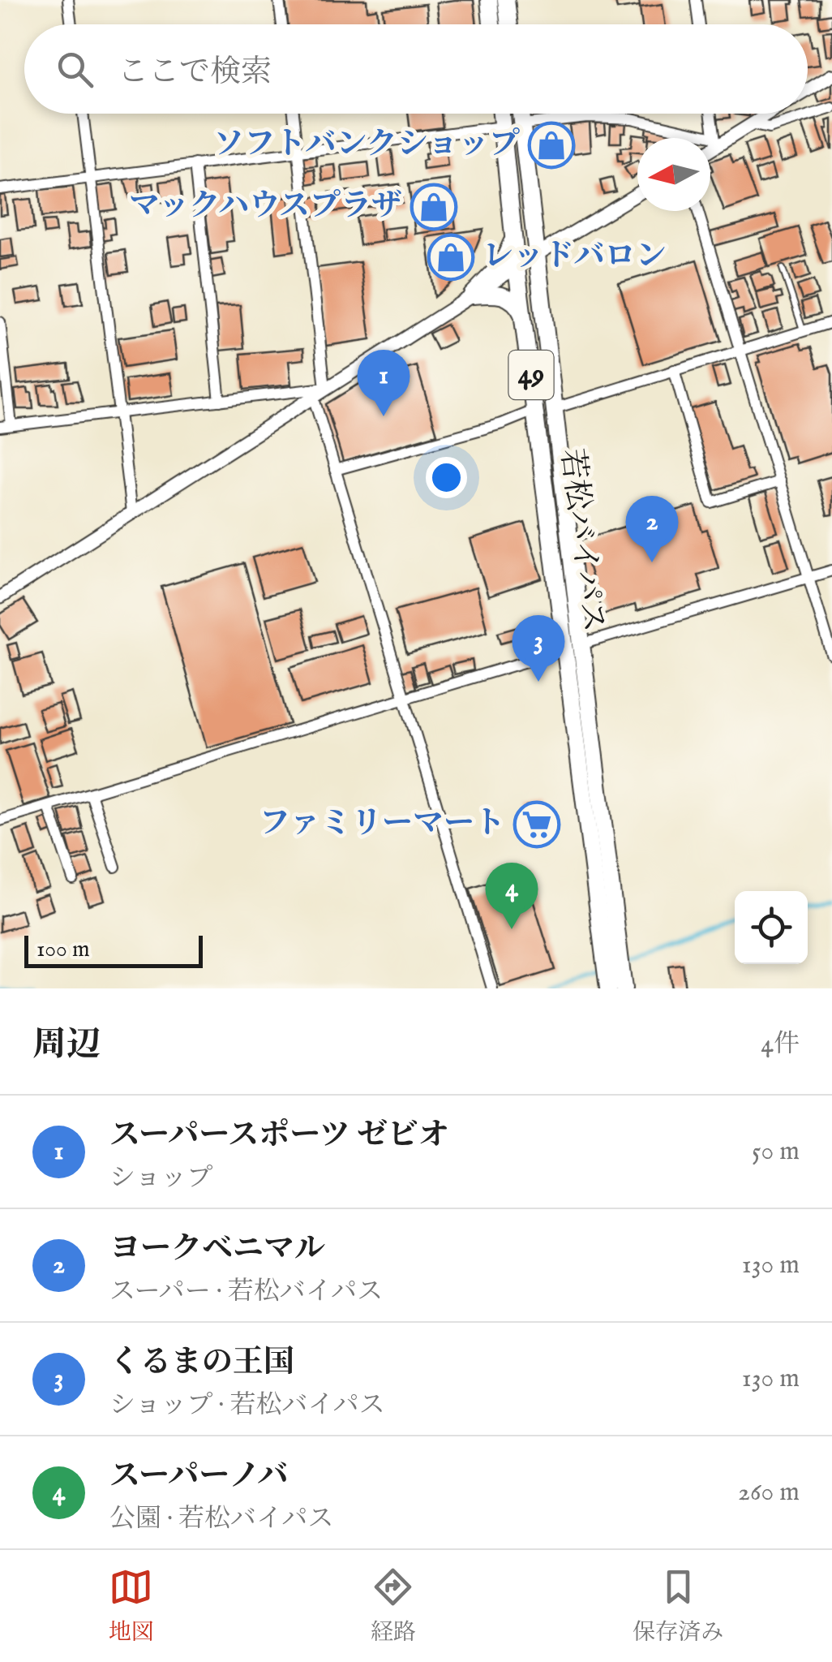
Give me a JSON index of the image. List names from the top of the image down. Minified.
{"streets":{"highway":["49","若松バイパス"]},"places":{"shop":["ソフトバンクショップ","マックハウスプラザ","レッドバロン"],"supermarket":["ファミリーマート"]},"scale_bar":"100 m","north":"left","page":{"search":"ここで検索","pins":["1","2","3","4"],"scale":"100 m","heading":["周辺","4件"],"list":[{"mark":"1","name":"スーパースポーツ ゼビオ","note":"ショップ","value":"50 m"},{"mark":"2","name":"ヨークベニマル","note":"スーパー · 若松バイパス","value":"130 m"},{"mark":"3","name":"くるまの王国","note":"ショップ · 若松バイパス","value":"130 m"},{"mark":"4","name":"スーパーノバ","note":"公園 · 若松バイパス","value":"260 m"}],"nav":["地図","経路","保存済み"]}}
